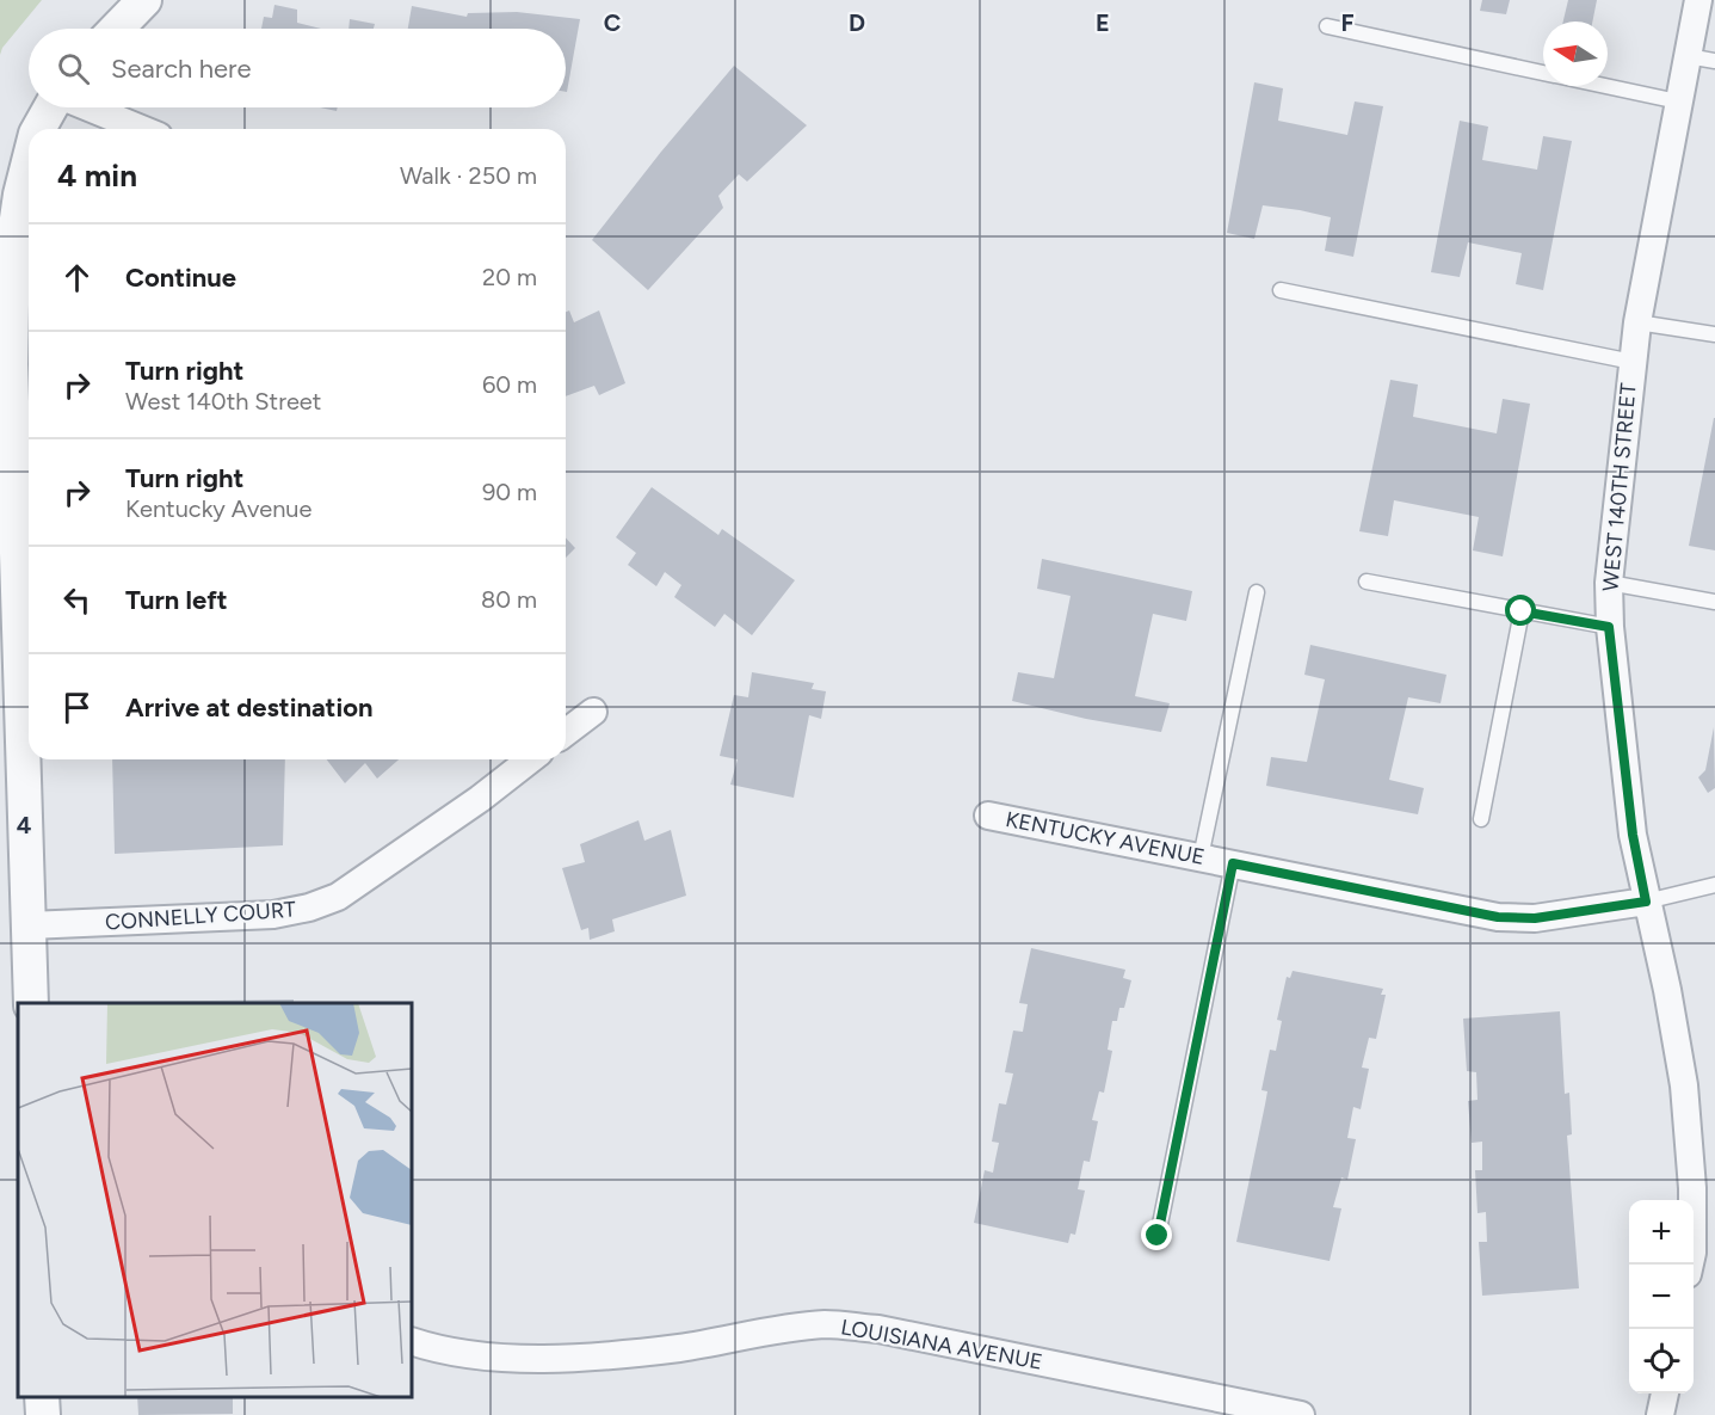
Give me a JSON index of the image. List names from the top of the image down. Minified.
{"streets":{"street":["WEST 140TH STREET","KENTUCKY AVENUE","CONNELLY COURT","LOUISIANA AVENUE"]},"crossings":[["WEST 140TH STREET","KENTUCKY AVENUE"]],"north":"left","page":{"search":"Search here","heading":["4 min","Walk · 250 m"],"list":[["Continue","20 m"],["Turn right","West 140th Street","60 m"],["Turn right","Kentucky Avenue","90 m"],["Turn left","80 m"],"Arrive at destination"],"map_buttons":["+","−"]},"grid":{"columns":["C","D","E","F"],"rows":["4"]}}
